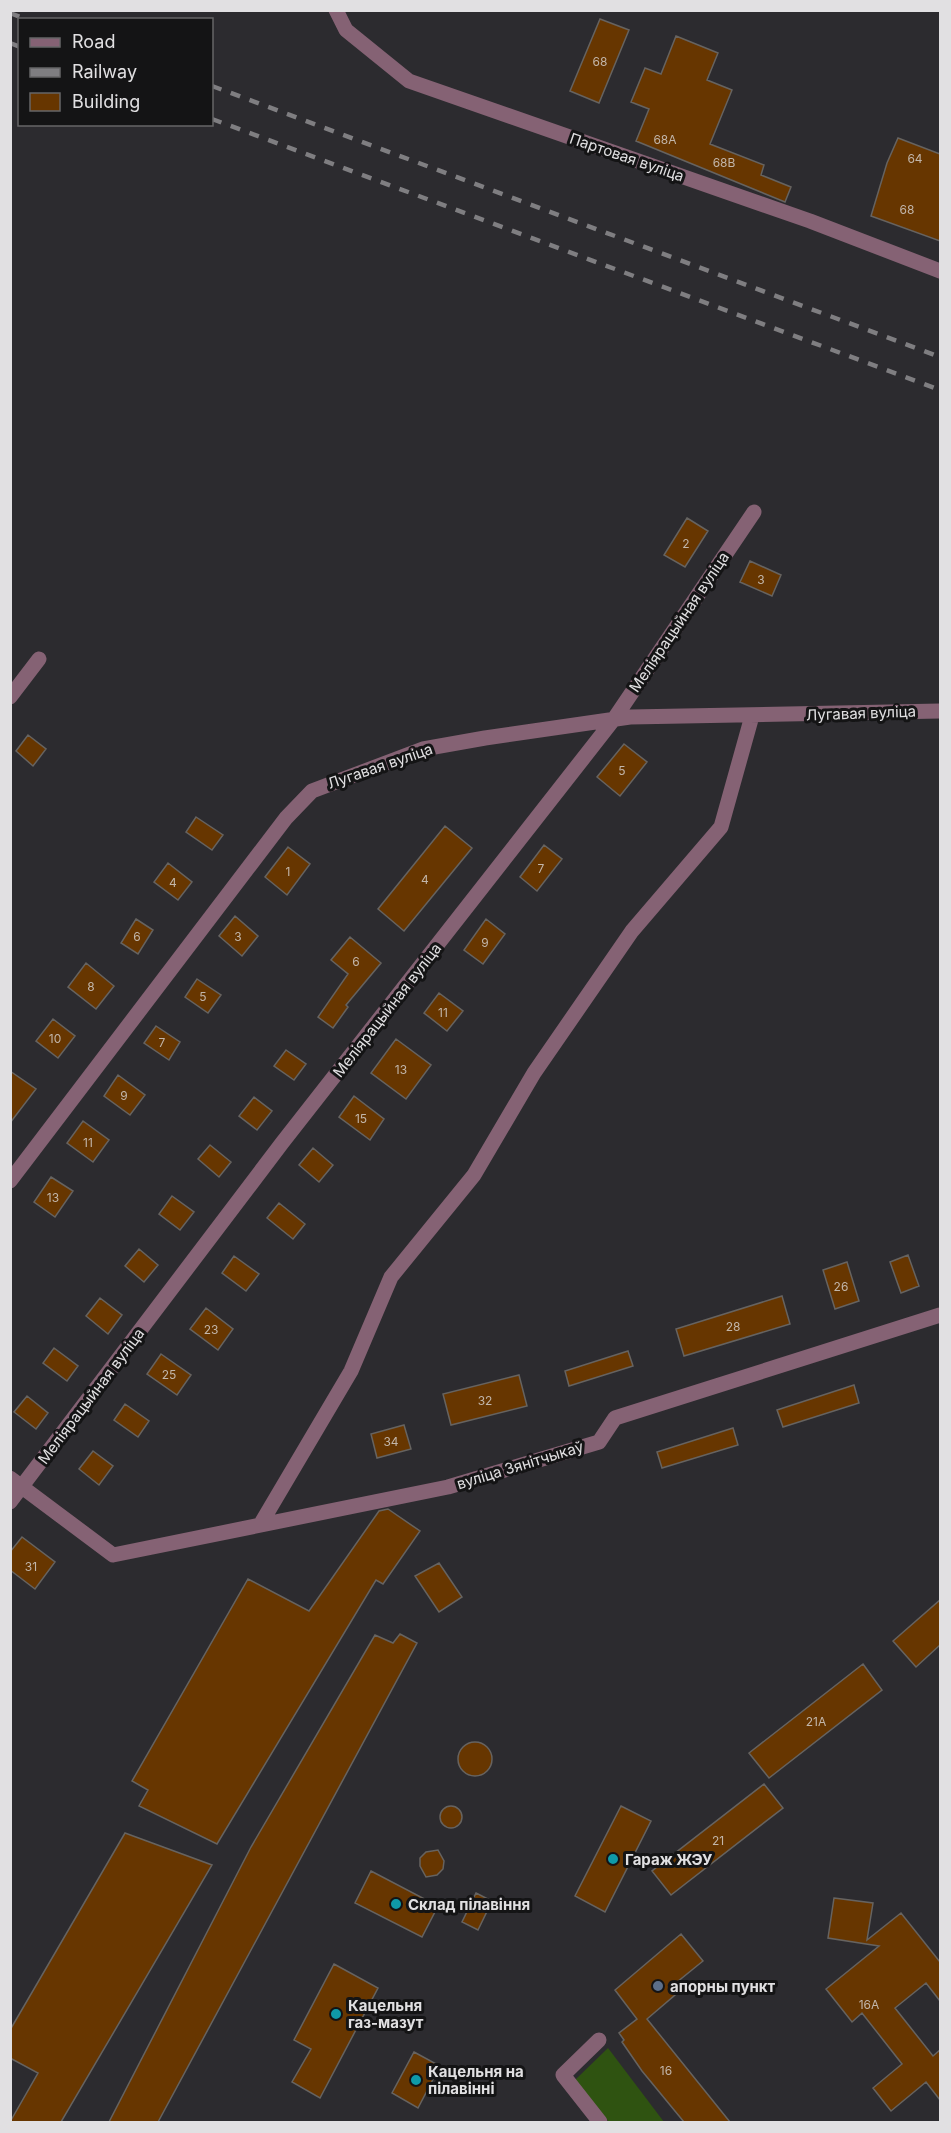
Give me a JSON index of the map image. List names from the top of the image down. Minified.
{"streets":{"street":["Партовая вуліца","Меліярацыйная вуліца","Лугавая вуліца","вуліца Зянітчыкаў"]},"crossings":[["Меліярацыйная вуліца","Лугавая вуліца"],["Меліярацыйная вуліца","вуліца Зянітчыкаў"]],"places":["Гараж ЖЭУ","Склад пілавіння","апорны пункт","Кацельня газ-мазут","Кацельня на пілавінні"],"house_numbers":["68","68А","64","68В","68","2","3","5","7","1","4","4","6","3","9","6","8","5","11","10","7","13","9","15","11","13","26","28","23","25","32","34","31","21А","21","16А","16"],"legend":["Road","Railway","Building"]}
